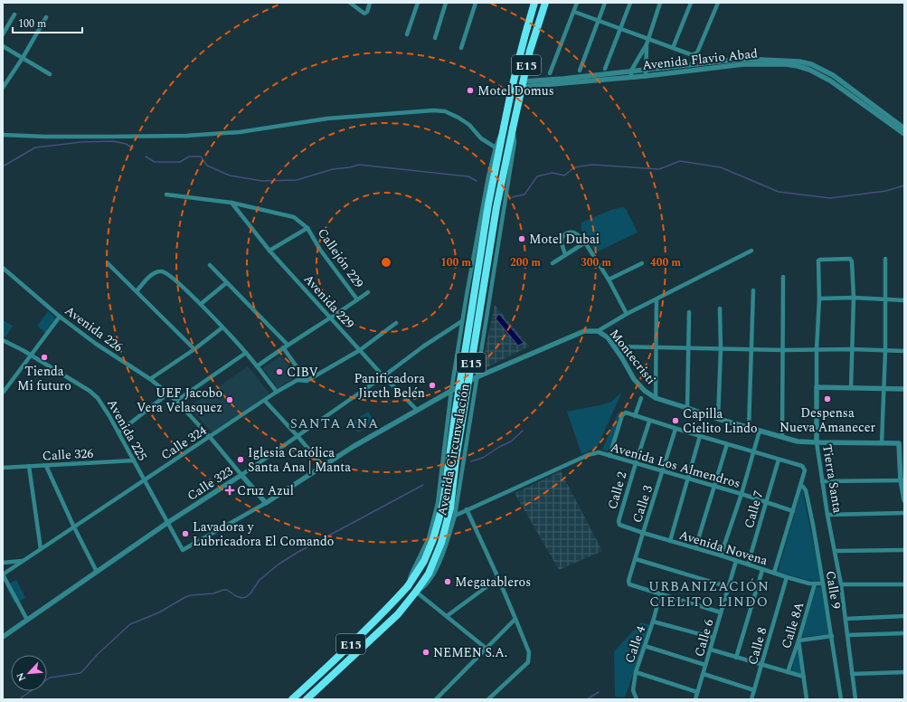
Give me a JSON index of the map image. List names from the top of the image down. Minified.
{"streets":{"highway":["E15","Avenida Circunvalación"],"street":["Avenida Flavio Abad","Callejón 229","Avenida 229","Avenida 226","Montecristi","Avenida 225","Calle 324","Calle 326","Avenida Los Almendros","Tierra Santa","Calle 323","Calle 2","Calle 3","Calle 7","Avenida Novena","Calle 9","Calle 8A","Calle 6","Calle 4","Calle 8"]},"crossings":[["Avenida Flavio Abad","Avenida Circunvalación"],["Avenida 229","Montecristi"],["Avenida 229","Calle 324"],["Avenida 229","Calle 323"],["Avenida 226","Calle 324"],["Avenida 226","Calle 323"],["Montecristi","Avenida 225"],["Montecristi","Avenida Circunvalación"],["Montecristi","Tierra Santa"],["Avenida 225","Calle 324"],["Avenida 225","Calle 326"],["Avenida 225","Calle 323"],["Avenida Circunvalación","Avenida Los Almendros"],["Avenida Circunvalación","Calle 323"],["Avenida Los Almendros","Calle 2"],["Avenida Los Almendros","Calle 3"],["Avenida Los Almendros","Calle 7"],["Calle 2","Avenida Novena"],["Calle 3","Avenida Novena"],["Calle 3","Calle 4"],["Calle 7","Avenida Novena"],["Avenida Novena","Calle 9"],["Avenida Novena","Calle 8A"],["Avenida Novena","Calle 6"],["Avenida Novena","Calle 8"]],"districts":["SANTA ANA","URBANIZACIÓN CIELITO LINDO"],"places":{"other":["Motel Domus","Motel Dubai","Tienda Mi futuro","CIBV","Panificadora Jireth Belén","Despensa Nueva Amanecer","UEF Jacobo Vera Velasquez","Capilla Cielito Lindo","Iglesia Católica Santa Ana | Manta","Lavadora y Lubricadora El Comando","Megatableros","NEMEN S.A."],"health":["Cruz Azul"]},"scale_bar":"100 m","north":"bottom left","rings":["100 m","200 m","300 m","400 m"]}
